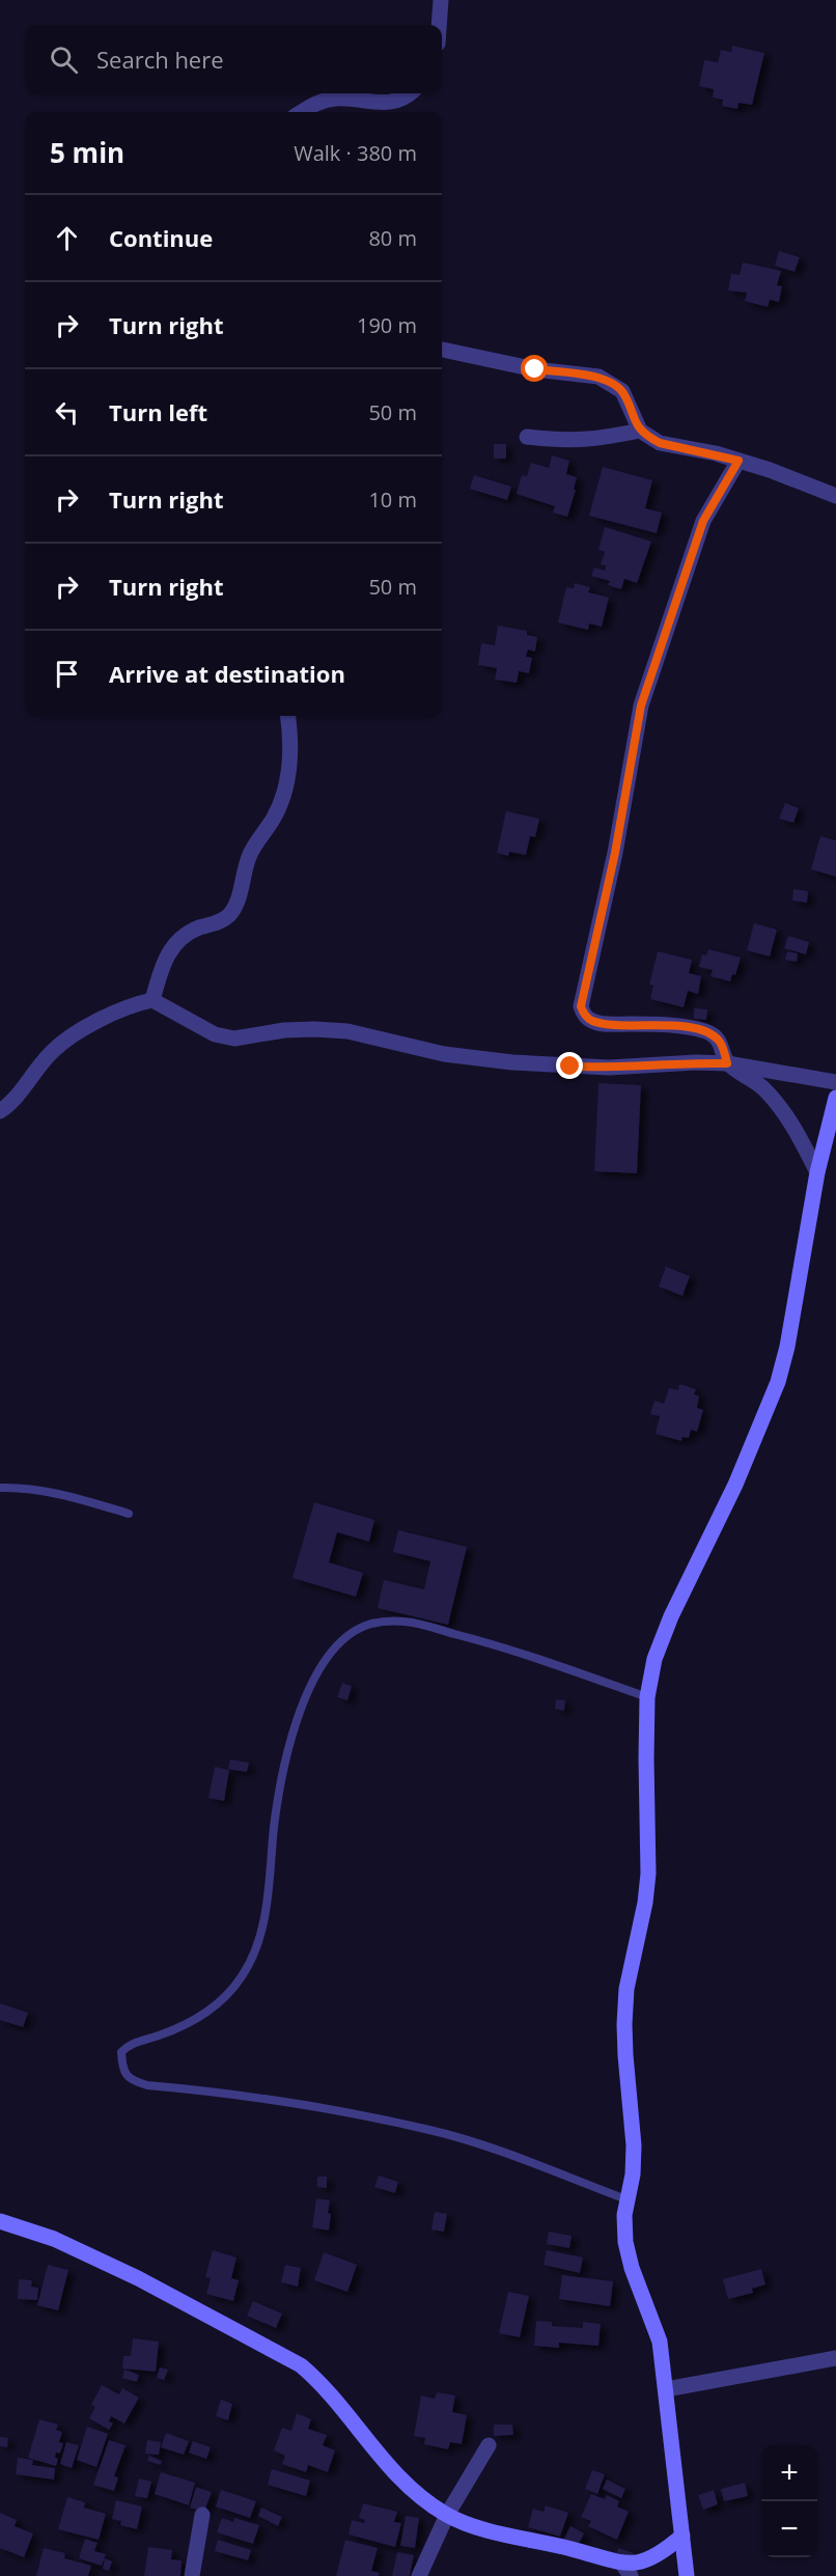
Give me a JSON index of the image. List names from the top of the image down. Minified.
{"page":{"search":"Search here","heading":["5 min","Walk · 380 m"],"list":[["Continue","80 m"],["Turn right","190 m"],["Turn left","50 m"],["Turn right","10 m"],["Turn right","50 m"],"Arrive at destination"],"map_buttons":["+","−"]}}
